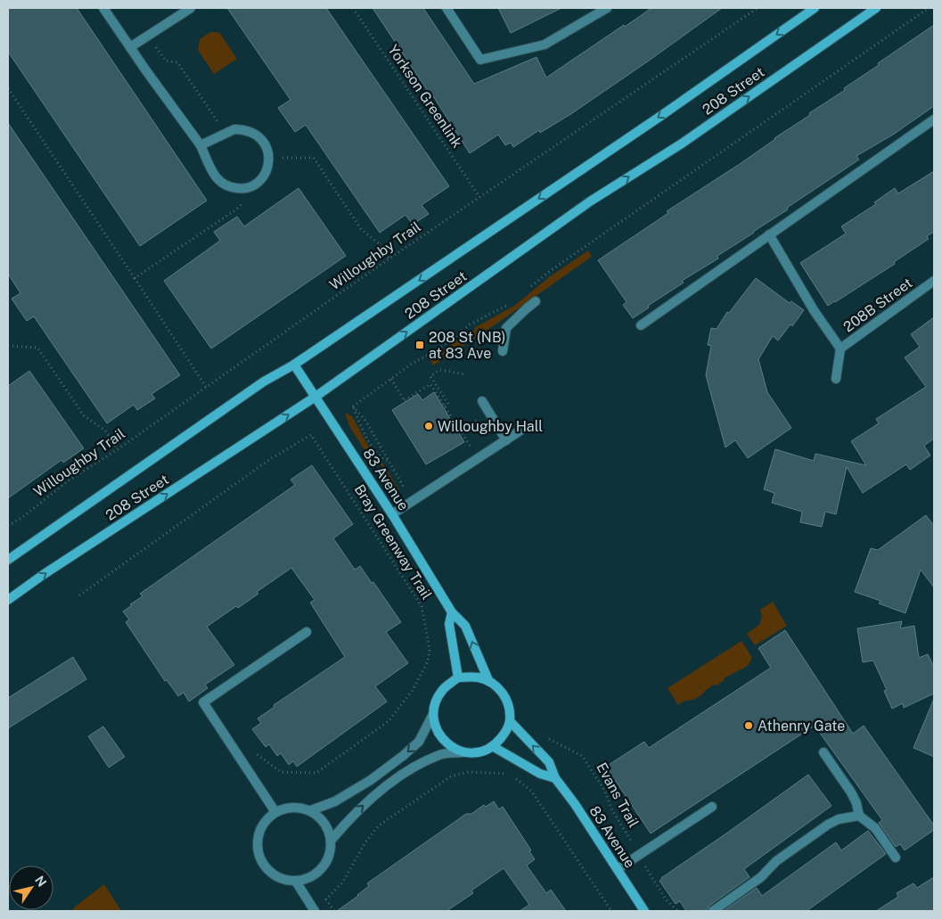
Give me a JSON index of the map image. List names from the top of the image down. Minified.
{"streets":{"main road":["208 Street","83 Avenue"],"street":["208B Street"],"path":["Yorkson Greenlink","Willoughby Trail","Bray Greenway Trail","Evans Trail"]},"crossings":[["208 Street","83 Avenue"],["Yorkson Greenlink","Willoughby Trail"]],"places":{"transit":["208 St (NB) at 83 Ave"],"other":["Willoughby Hall","Athenry Gate"]},"north":"top right"}
